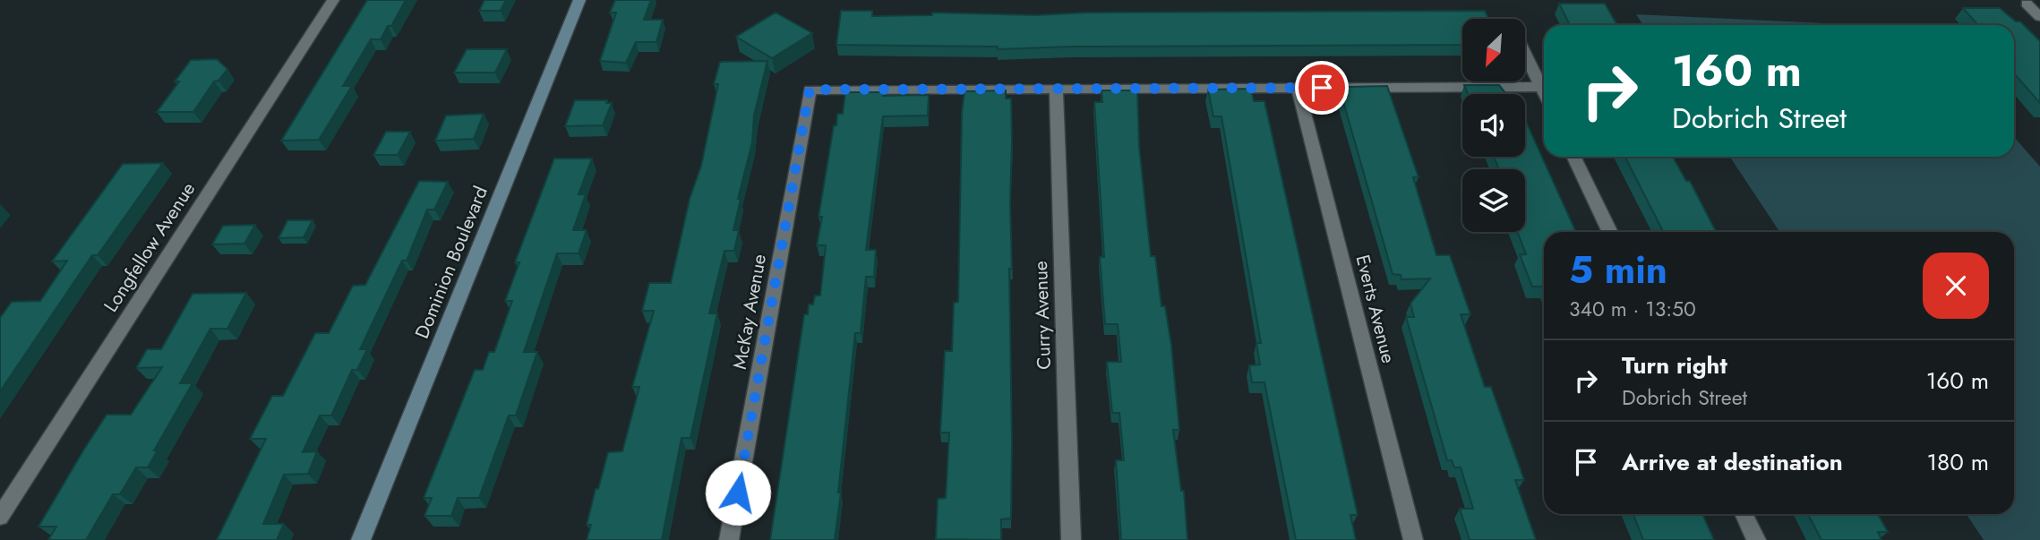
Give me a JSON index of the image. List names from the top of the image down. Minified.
{"streets":{"street":["Longfellow Avenue","Dominion Boulevard","Everts Avenue","McKay Avenue","Curry Avenue"]},"crossings":[["McKay Avenue","Curry Avenue"]],"north":"bottom left","page":{"turn":["160 m","Dobrich Street"],"heading":["5 min","340 m · 13:50"],"list":[{"name":"Turn right","note":"Dobrich Street","value":"160 m"},{"name":"Arrive at destination","value":"180 m"}]}}
